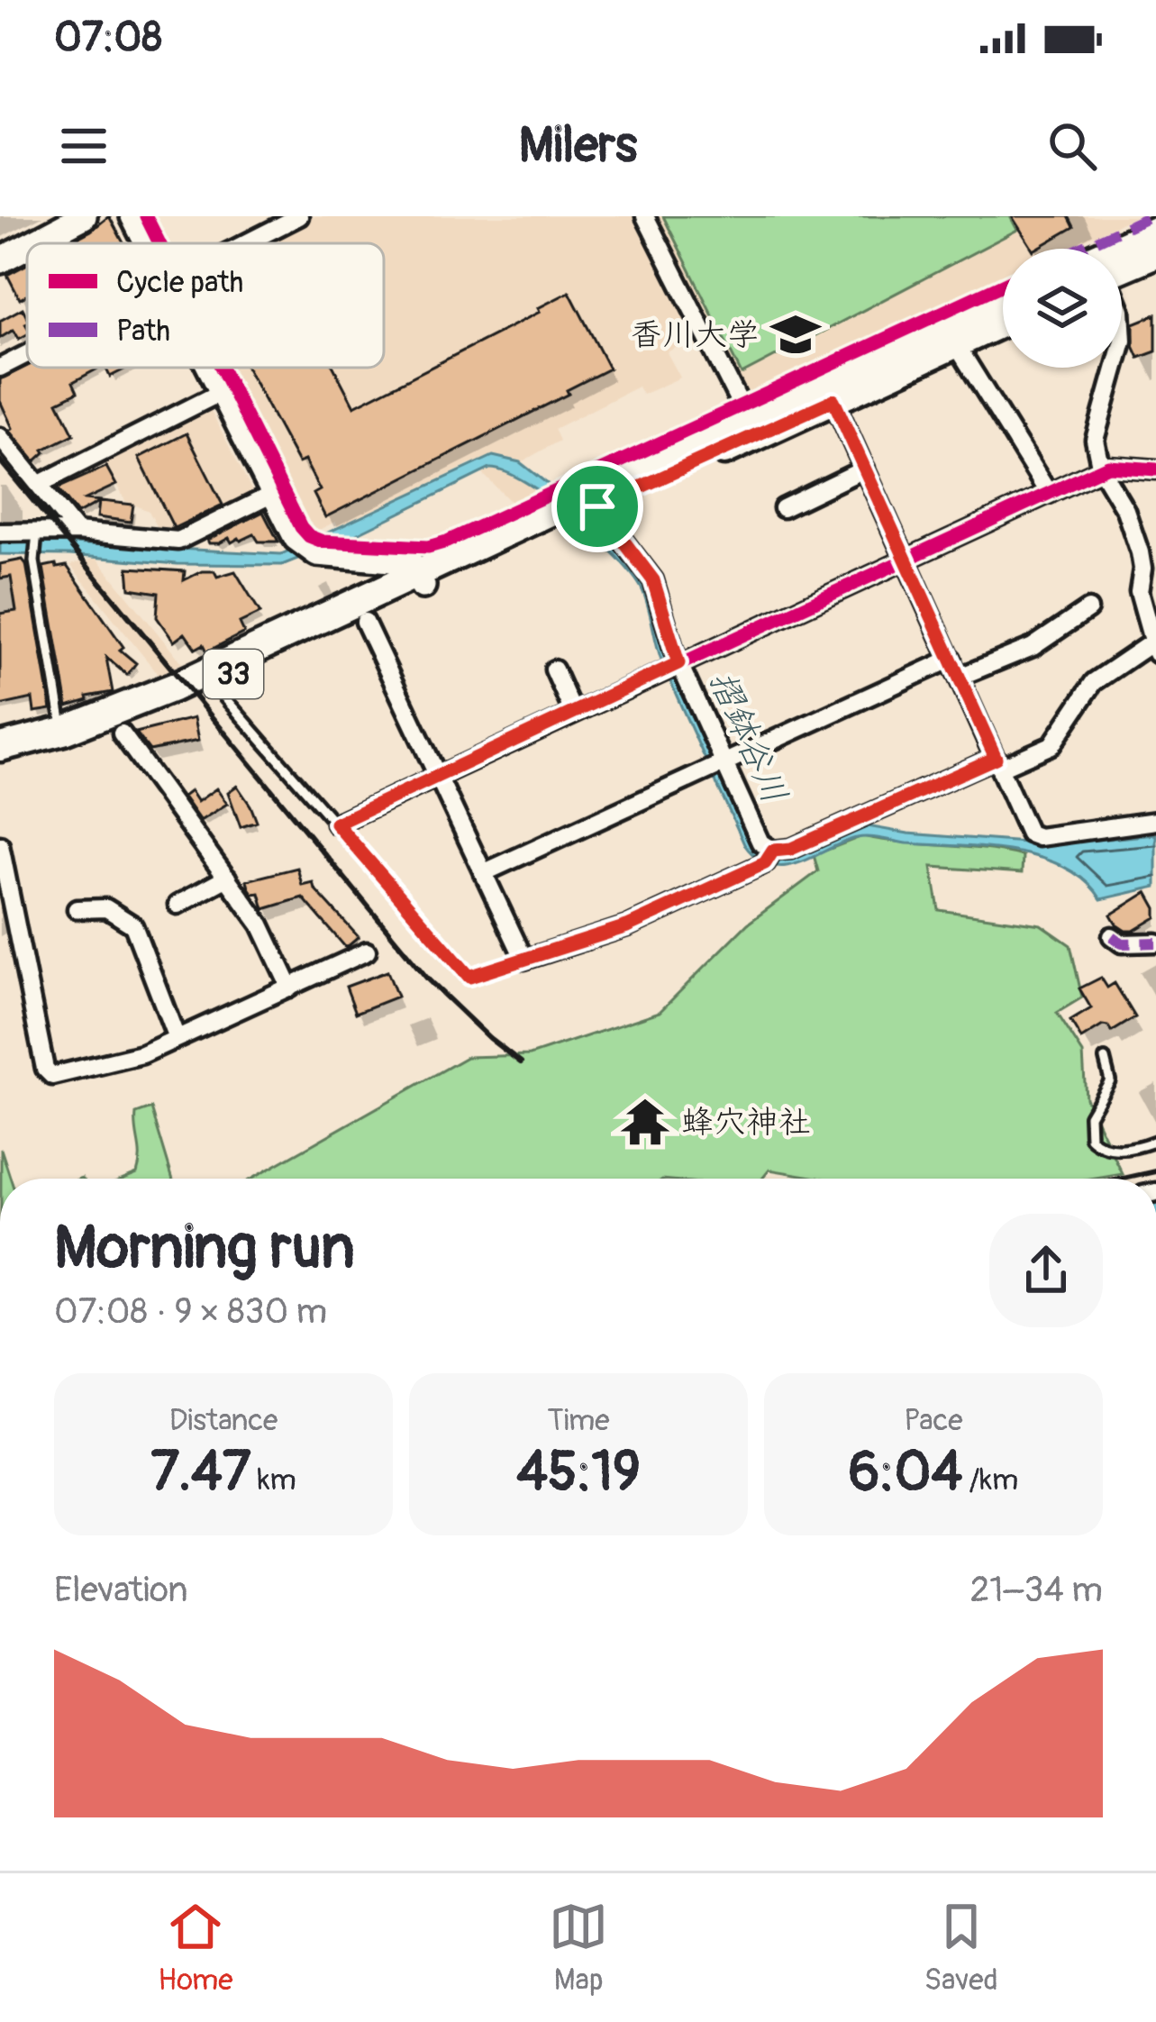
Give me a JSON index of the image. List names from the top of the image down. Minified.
{"streets":{"main road":["33"]},"water":["摺鉢谷川"],"places":{"school or university":["香川大学"],"temple":["蜂穴神社"]},"legend":["Cycle path","Path"],"page":{"status":"07:08","header":"Milers","heading":["Morning run","07:08 · 9 × 830 m"],"stats":[["Distance","7.47 km"],["Time","45:19"],["Pace","6:04 /km"]],"chart":["Elevation","21–34 m"],"tabs":["Home","Map","Saved"]}}
